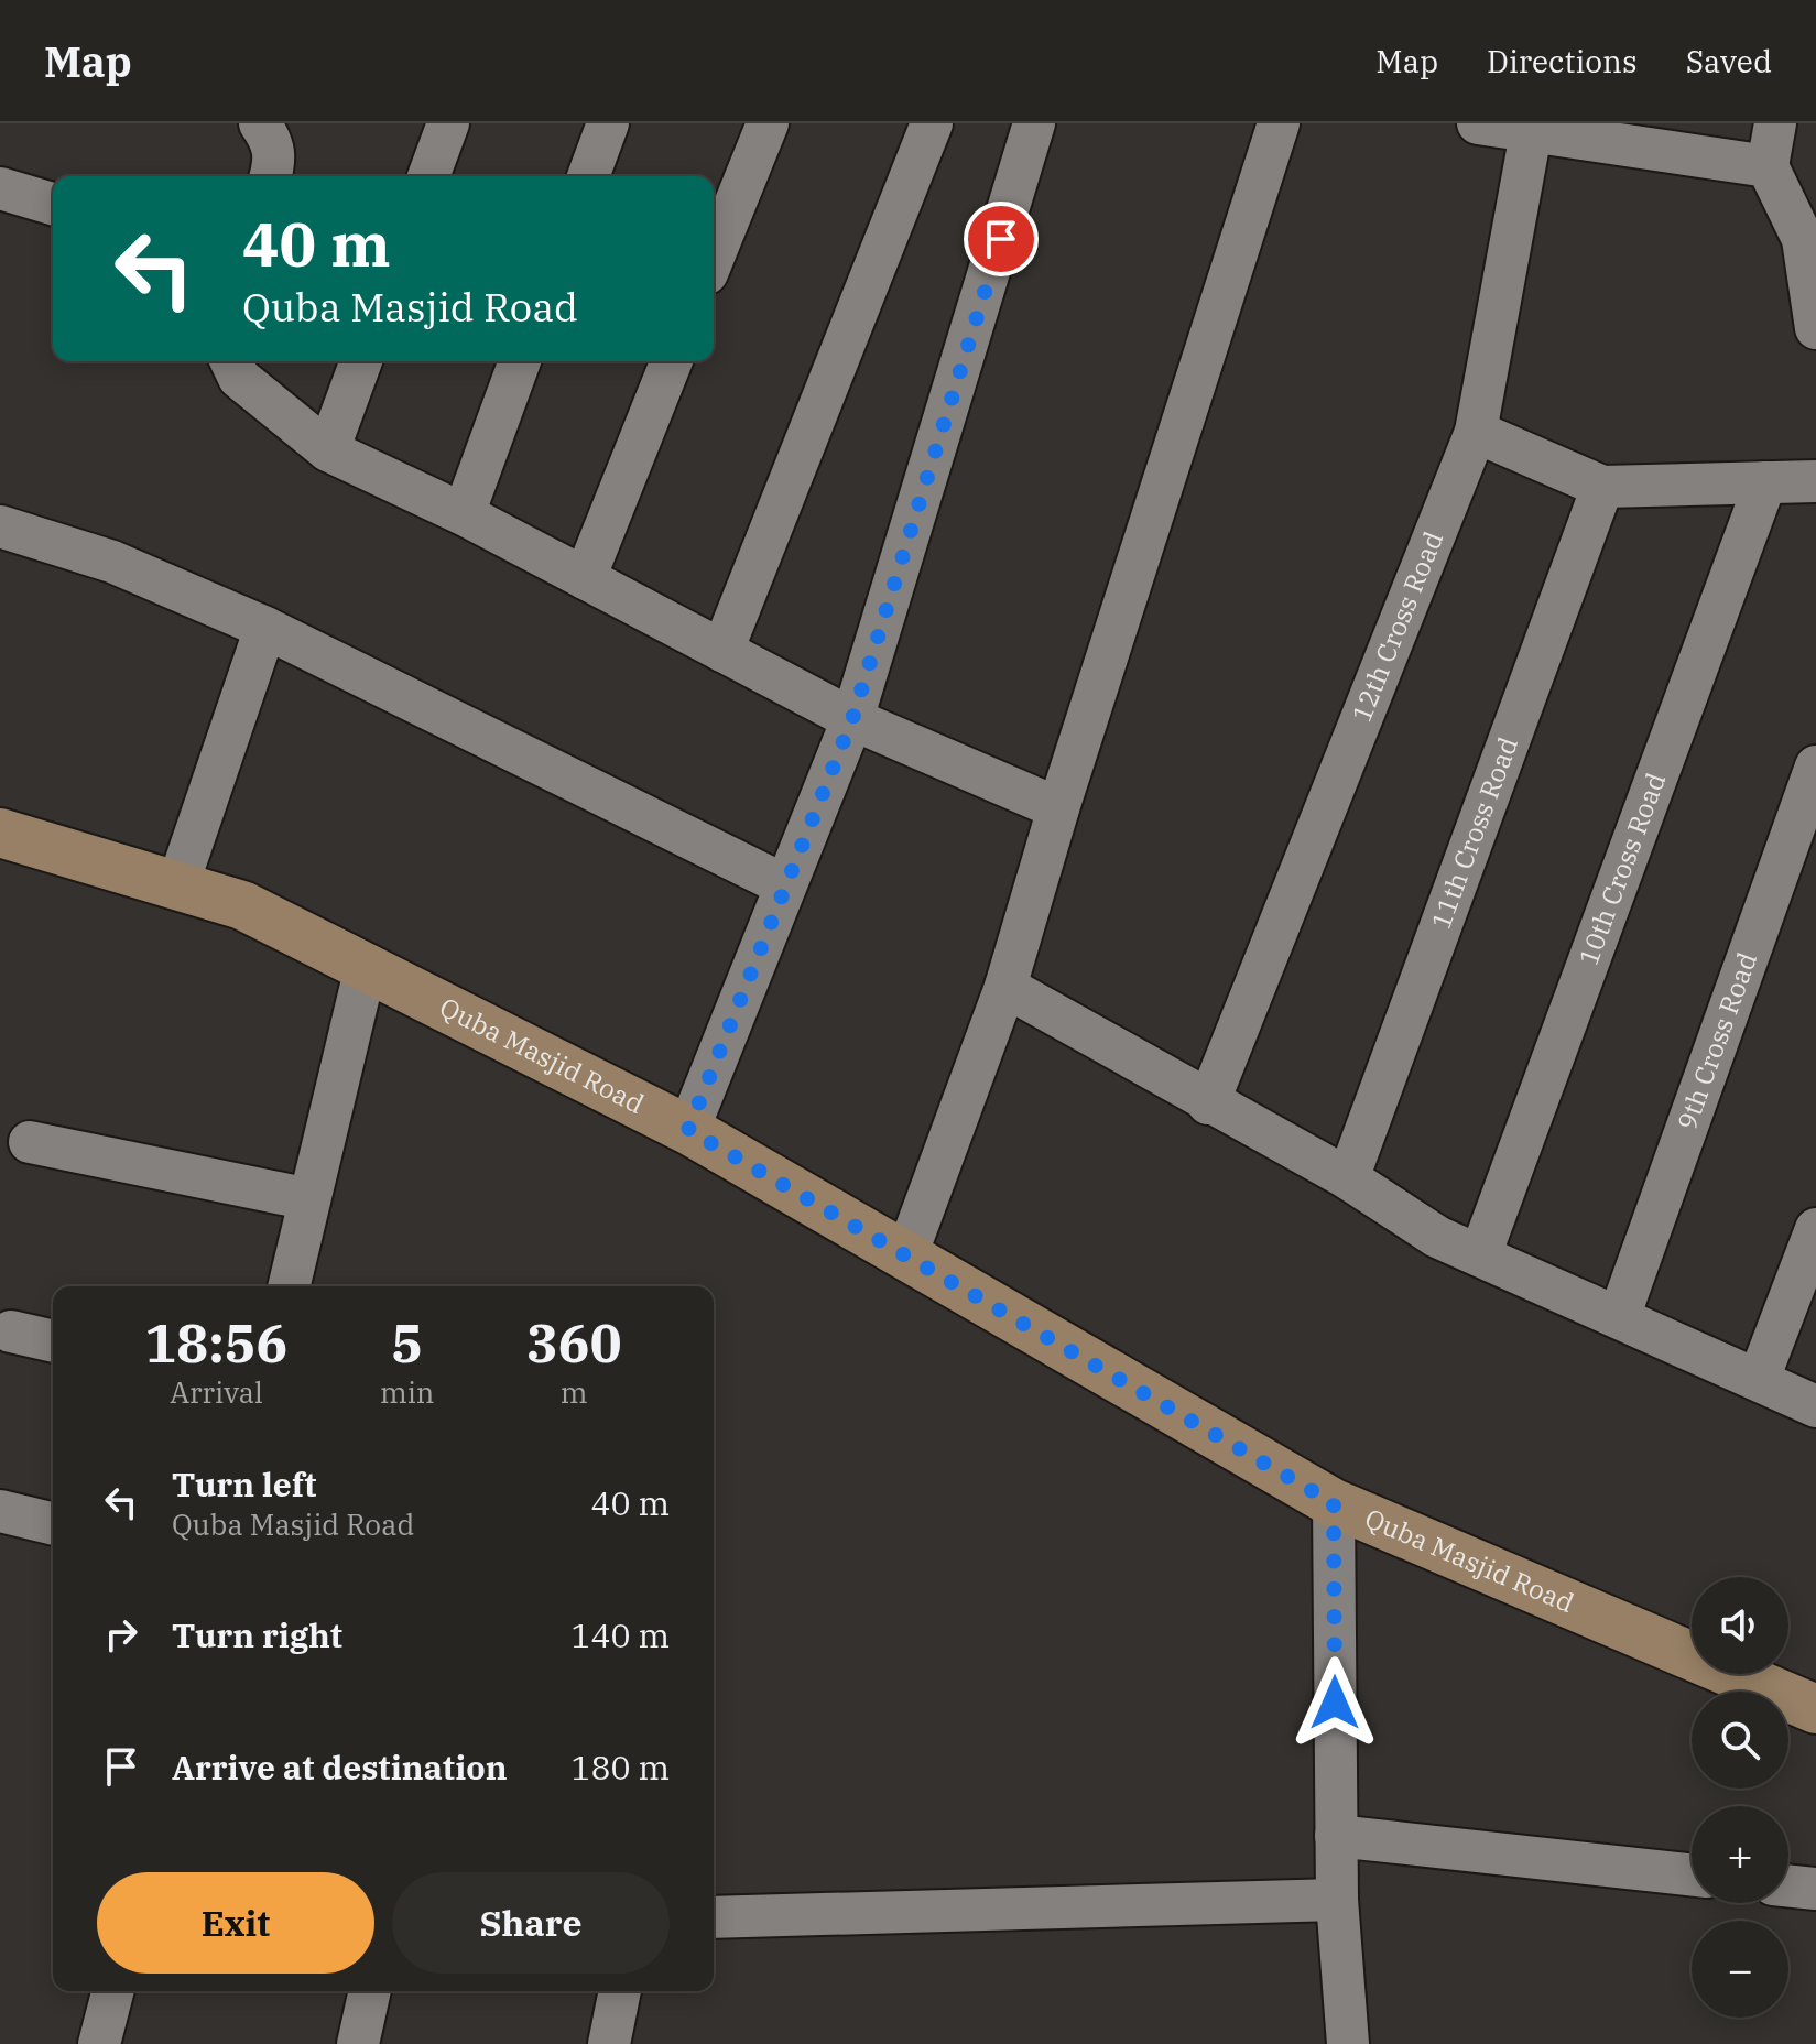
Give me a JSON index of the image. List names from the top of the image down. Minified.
{"streets":{"street":["12th Cross Road","11th Cross Road","10th Cross Road","9th Cross Road","Quba Masjid Road"]},"page":{"header":"Map","nav":["Map","Directions","Saved"],"turn":["40 m","Quba Masjid Road"],"eta":["18:56","Arrival","5","min","360","m"],"list":[{"name":"Turn left","note":"Quba Masjid Road","value":"40 m"},{"name":"Turn right","value":"140 m"},{"name":"Arrive at destination","value":"180 m"}],"map_buttons":["+","−"],"buttons":["Exit","Share"]}}
